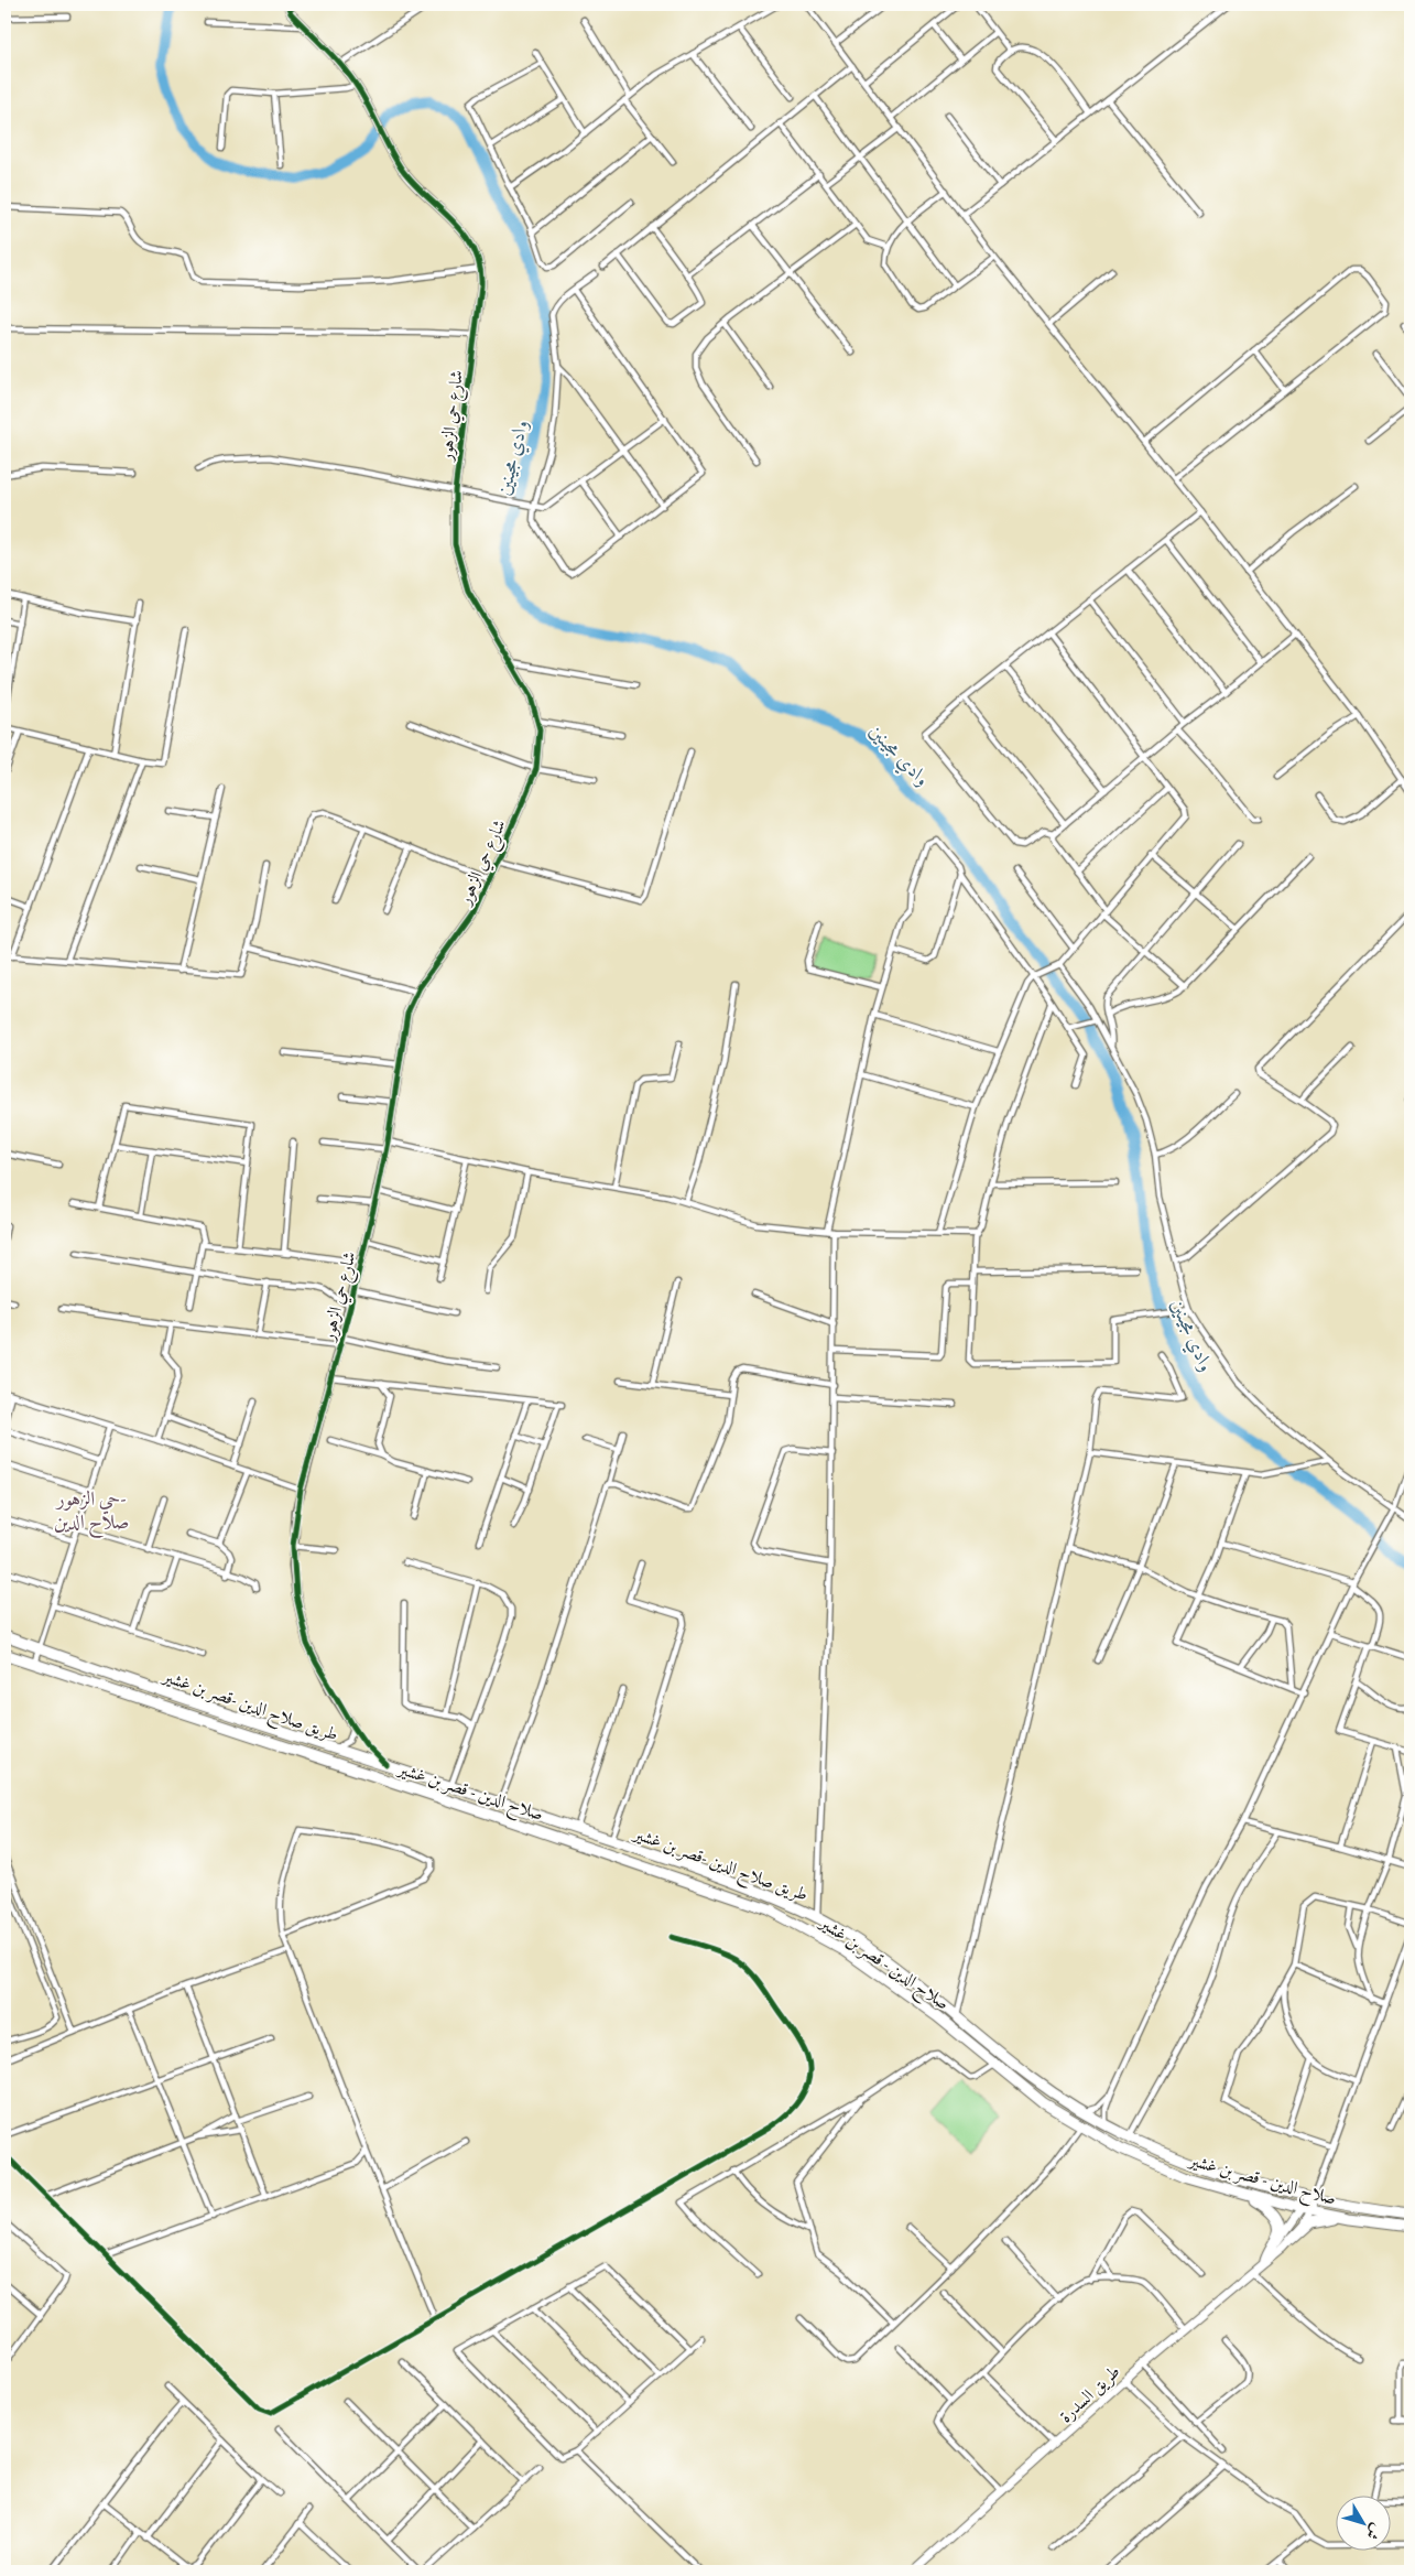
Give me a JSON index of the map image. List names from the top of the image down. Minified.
{"streets":{"highway":["طريق صلاح الدين -قصر بن غشير","صلاح الدين - قصر بن غشير"],"main road":["طريق السدرة"],"street":["شارع حي الزهور"]},"crossings":[["شارع حي الزهور","طريق صلاح الدين -قصر بن غشير"],["طريق صلاح الدين -قصر بن غشير","طريق السدرة"],["صلاح الدين - قصر بن غشير","طريق السدرة"]],"districts":["حي الزهور- صلاح الدين"],"water":["وادي مجينين"],"north":"bottom right"}
